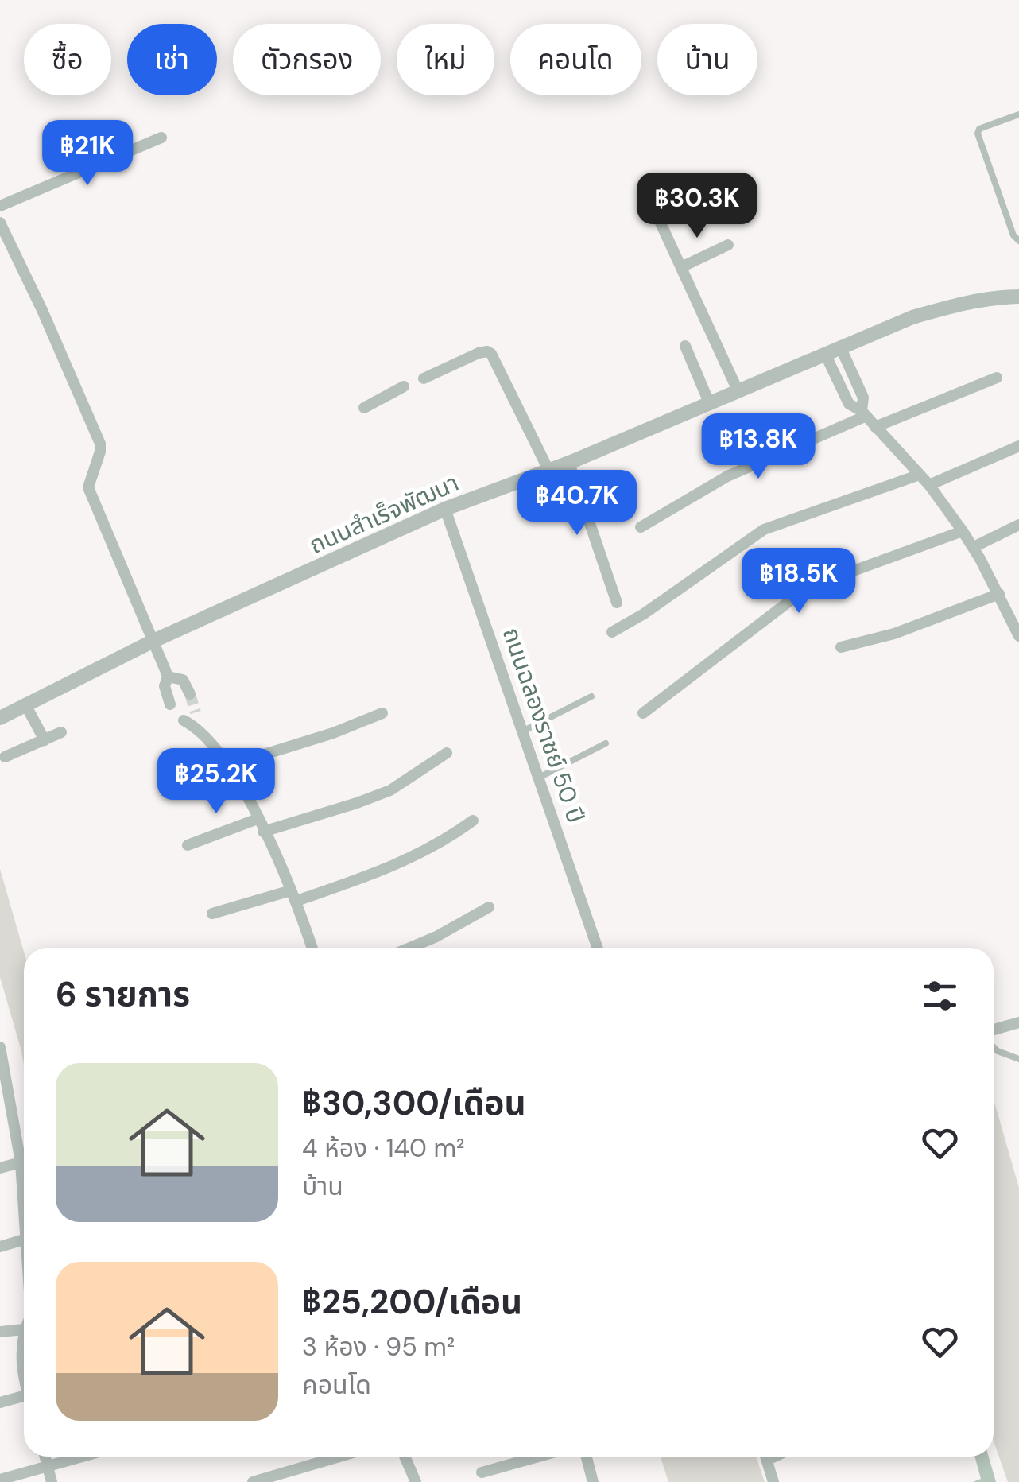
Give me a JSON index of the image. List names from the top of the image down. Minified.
{"streets":{"street":["ถนนสำเร็จพัฒนา","ถนนฉลองราชย์ 50 ปี"]},"crossings":[["ถนนสำเร็จพัฒนา","ถนนฉลองราชย์ 50 ปี"]],"page":{"chip":["ซื้อ","เช่า","ตัวกรอง","ใหม่","คอนโด","บ้าน"],"price":["฿21K","฿30.3K","฿13.8K","฿40.7K","฿18.5K","฿25.2K"],"heading":"6 รายการ","list":[{"name":"฿30,300/เดือน","note":"4 ห้อง · 140 m² · บ้าน"},{"name":"฿25,200/เดือน","note":"3 ห้อง · 95 m² · คอนโด"}]}}
